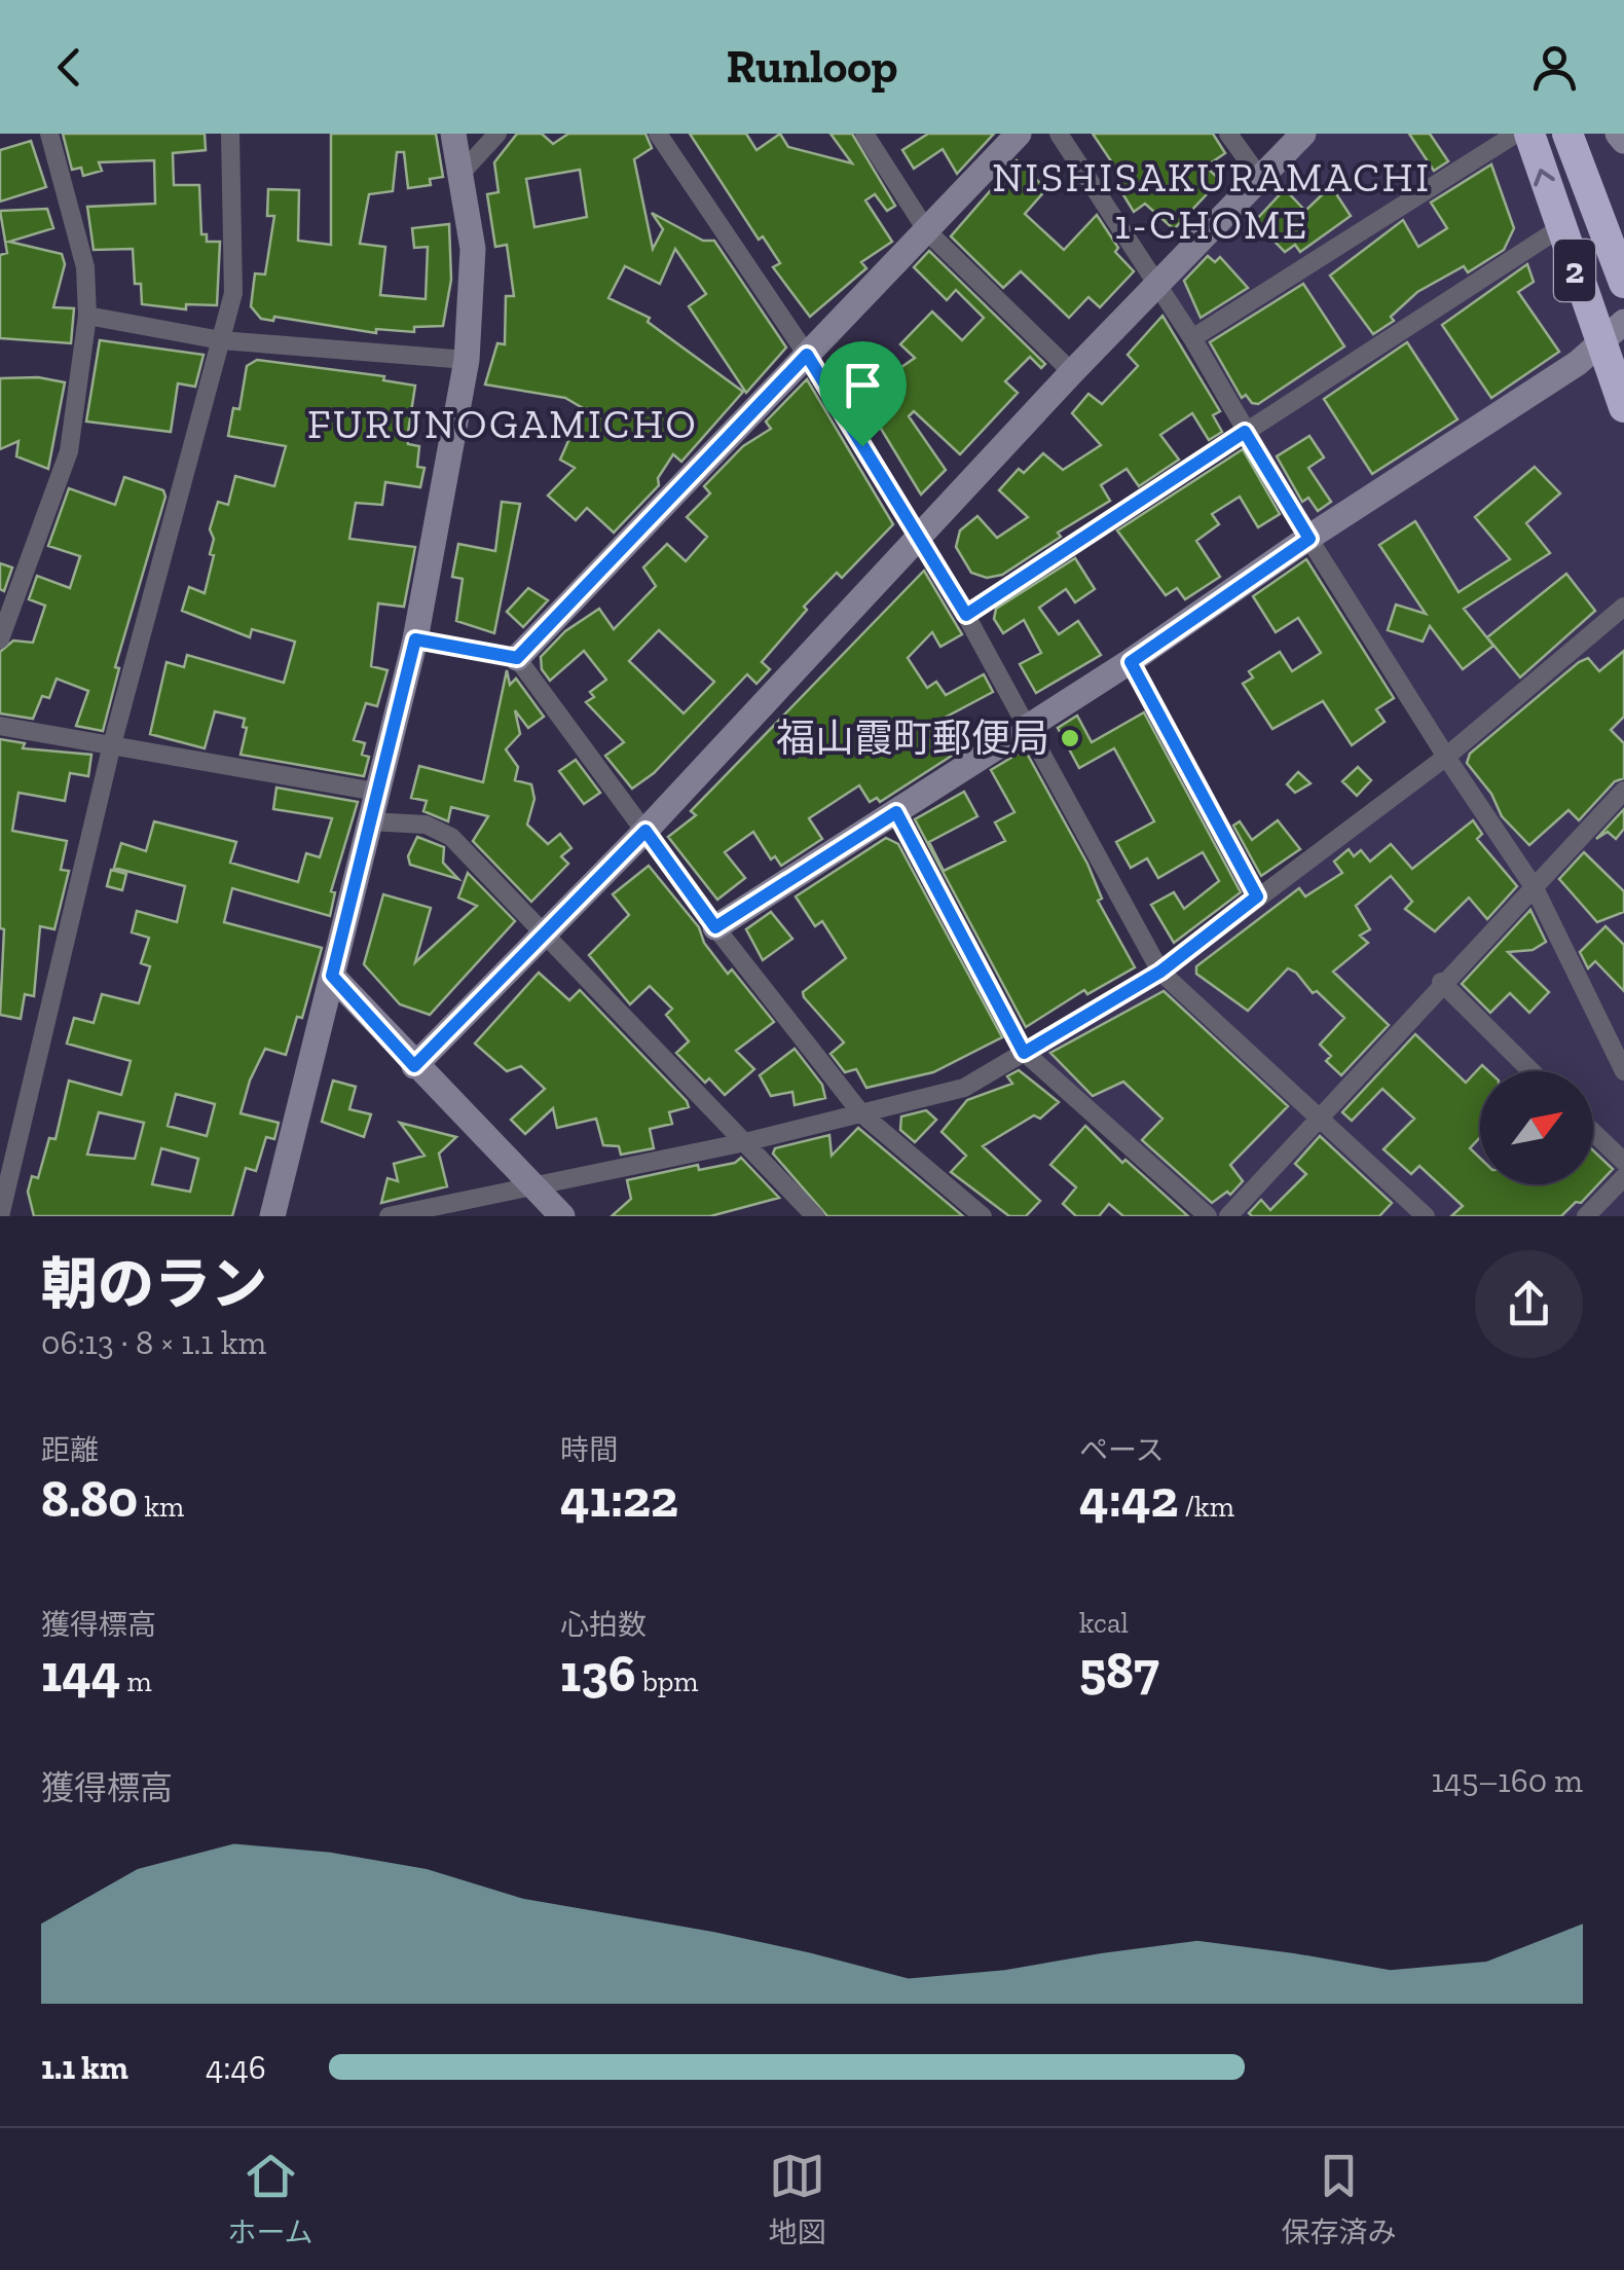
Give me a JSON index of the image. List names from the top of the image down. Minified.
{"streets":{"highway":["2"]},"districts":["NISHISAKURAMACHI 1-CHOME","FURUNOGAMICHO"],"places":["福山霞町郵便局"],"north":"top right","page":{"header":"Runloop","heading":["朝のラン","06:13 · 8 × 1.1 km"],"stats":[["距離","8.80 km"],["時間","41:22"],["ペース","4:42 /km"],["獲得標高","144 m"],["心拍数","136 bpm"],["kcal","587"]],"chart":["獲得標高","145–160 m"],"list":[{"name":"1.1 km","note":"4:46"}],"tabs":["ホーム","地図","保存済み"]}}
